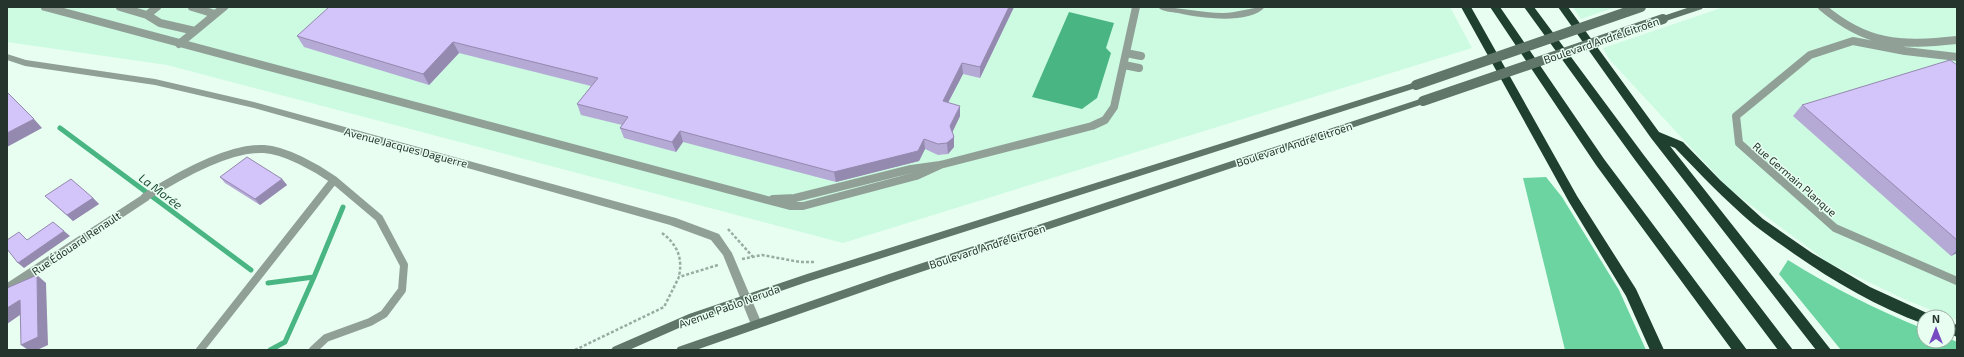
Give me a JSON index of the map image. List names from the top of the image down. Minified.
{"streets":{"main road":["Boulevard André Citroën","Avenue Pablo Neruda"],"street":["Avenue Jacques Daguerre","Rue Édouard Renault"],"lane":["Rue Germain Planque"]},"crossings":[["Boulevard André Citroën","Avenue Jacques Daguerre"],["Boulevard André Citroën","Avenue Pablo Neruda"],["Avenue Jacques Daguerre","Avenue Pablo Neruda"]],"water":["La Morée"],"north":"top"}
